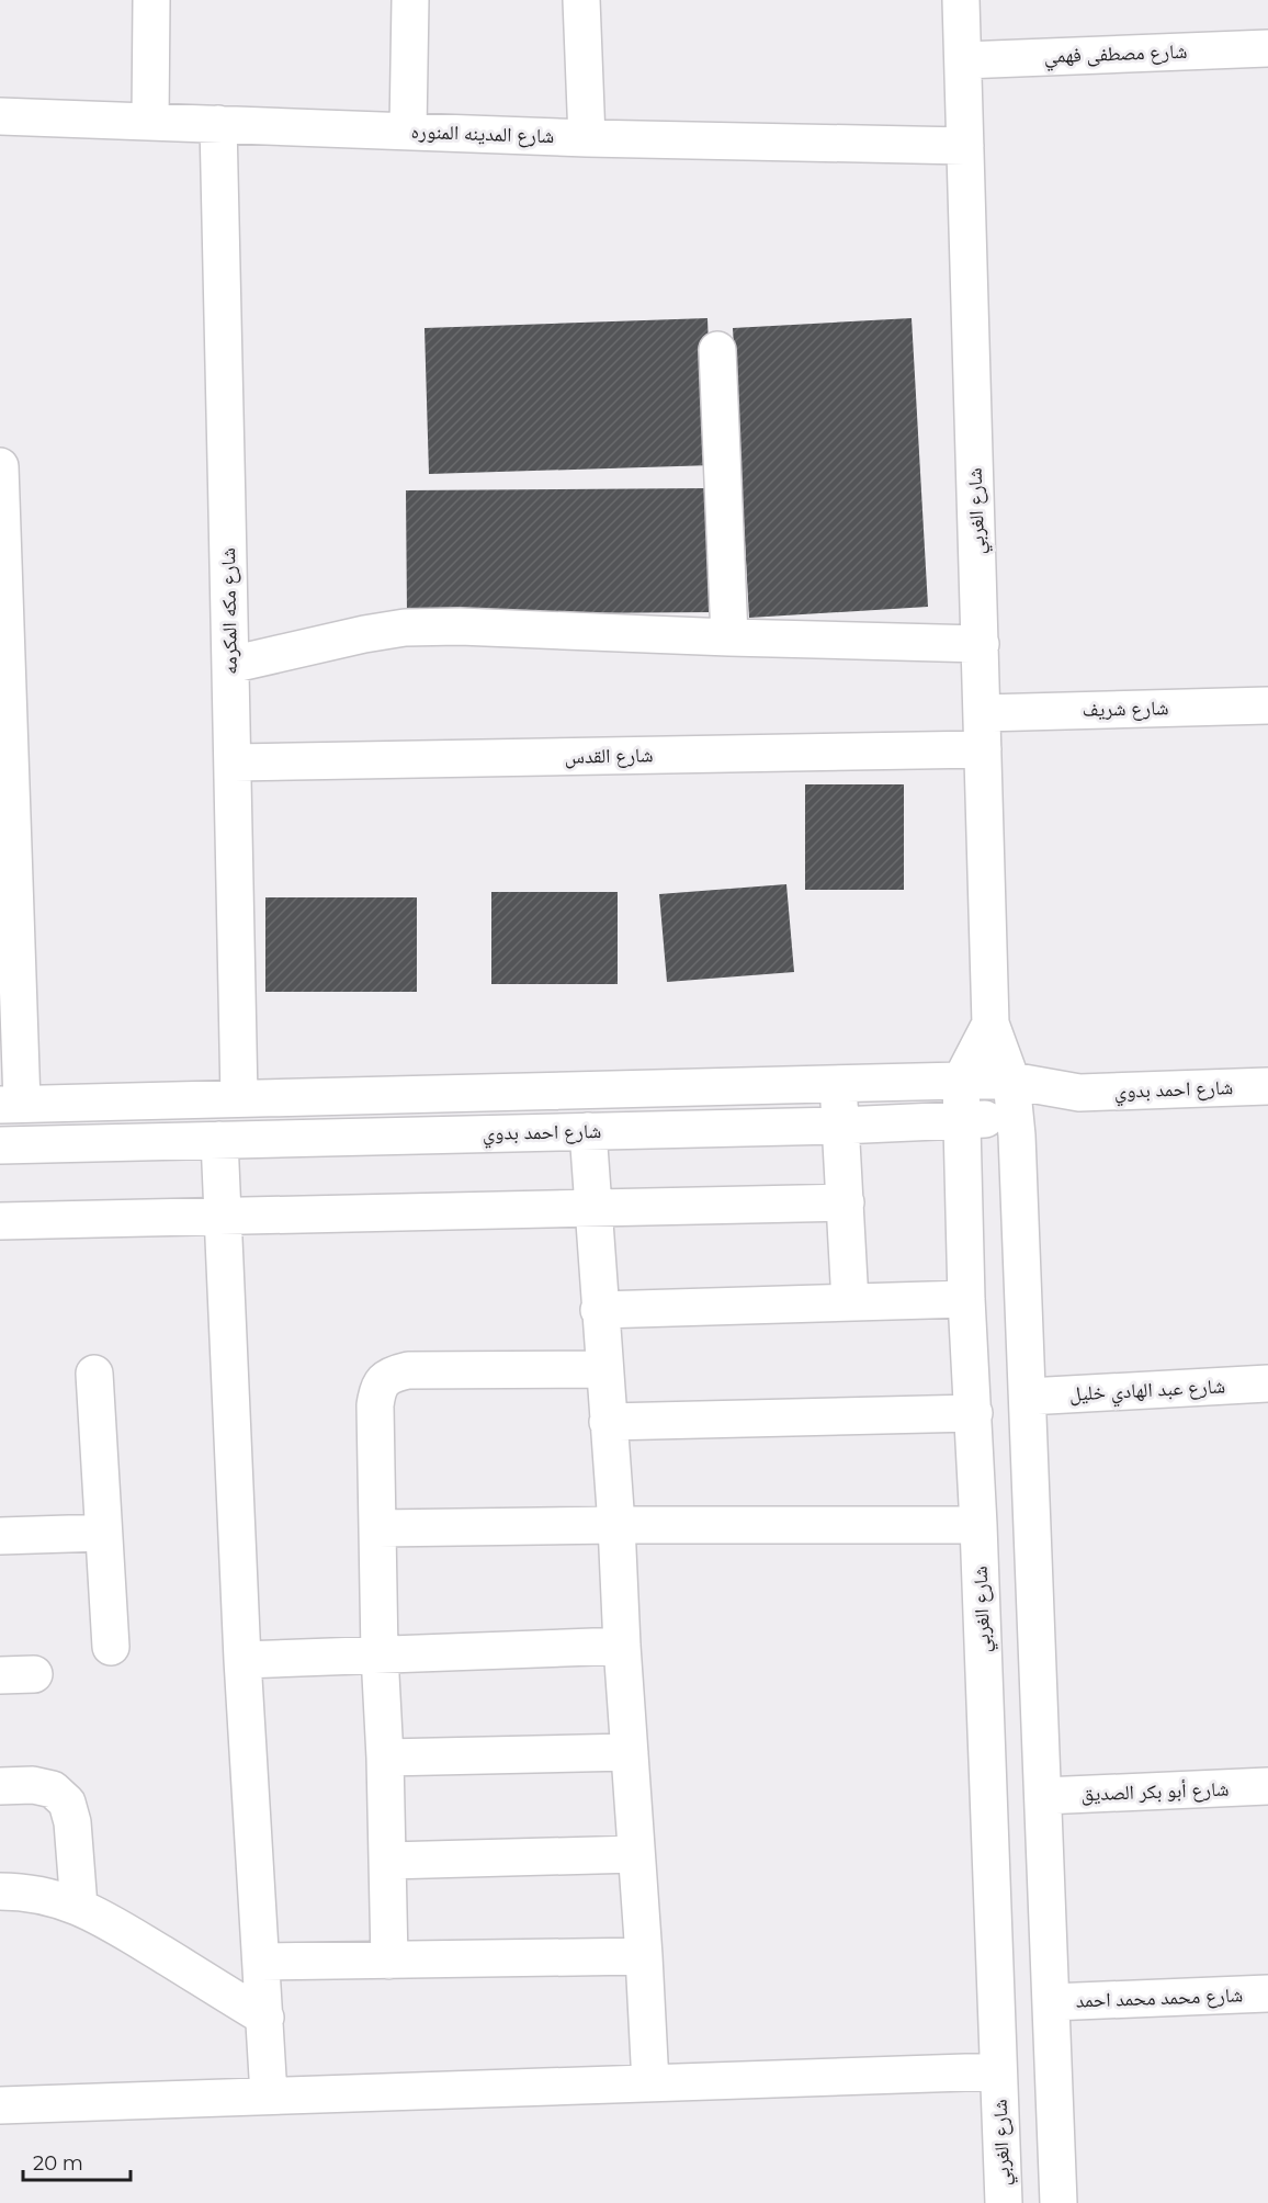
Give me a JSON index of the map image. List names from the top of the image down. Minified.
{"streets":{"street":["شارع مصطفى فهمي","شارع المدينه المنوره","شارع الغربي","شارع مكه المكرمه","شارع شريف","شارع القدس","شارع احمد بدوي","شارع عبد الهادي خليل","شارع أبو بكر الصديق","شارع محمد محمد احمد"]},"crossings":[["شارع مصطفى فهمي","شارع الغربي"],["شارع المدينه المنوره","شارع الغربي"],["شارع المدينه المنوره","شارع مكه المكرمه"],["شارع الغربي","شارع شريف"],["شارع الغربي","شارع القدس"],["شارع الغربي","شارع احمد بدوي"],["شارع الغربي","شارع عبد الهادي خليل"],["شارع الغربي","شارع أبو بكر الصديق"],["شارع الغربي","شارع محمد محمد احمد"],["شارع مكه المكرمه","شارع القدس"],["شارع مكه المكرمه","شارع احمد بدوي"]],"scale_bar":"20 m"}
